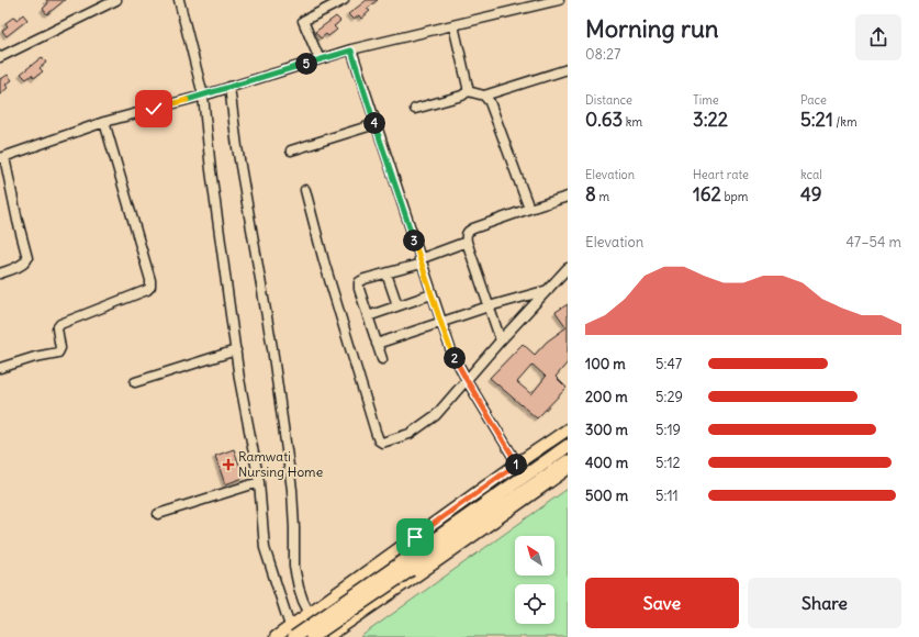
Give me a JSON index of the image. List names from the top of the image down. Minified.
{"places":{"health":["Ramwati Nursing Home"]},"north":"top left","page":{"heading":["Morning run","08:27"],"pins":["5","4","3","2","1"],"stats":[["Distance","0.63 km"],["Time","3:22"],["Pace","5:21 /km"],["Elevation","8 m"],["Heart rate","162 bpm"],["kcal","49"]],"chart":["Elevation","47–54 m"],"list":[{"name":"100 m","note":"5:47"},{"name":"200 m","note":"5:29"},{"name":"300 m","note":"5:19"},{"name":"400 m","note":"5:12"},{"name":"500 m","note":"5:11"}],"buttons":["Save","Share"]}}
